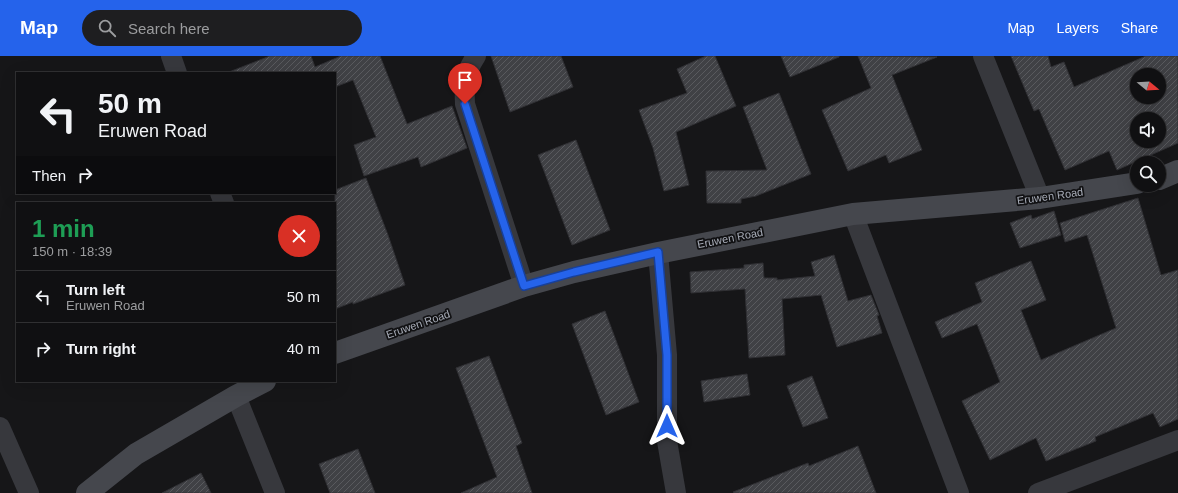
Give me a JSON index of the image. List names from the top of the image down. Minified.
{"streets":{"street":["Eruwen Road"]},"north":"right","page":{"header":"Map","search":"Search here","nav":["Map","Layers","Share"],"turn":["50 m","Eruwen Road"],"then":"Then","heading":["1 min","150 m · 18:39"],"list":[{"name":"Turn left","note":"Eruwen Road","value":"50 m"},{"name":"Turn right","value":"40 m"}]}}
